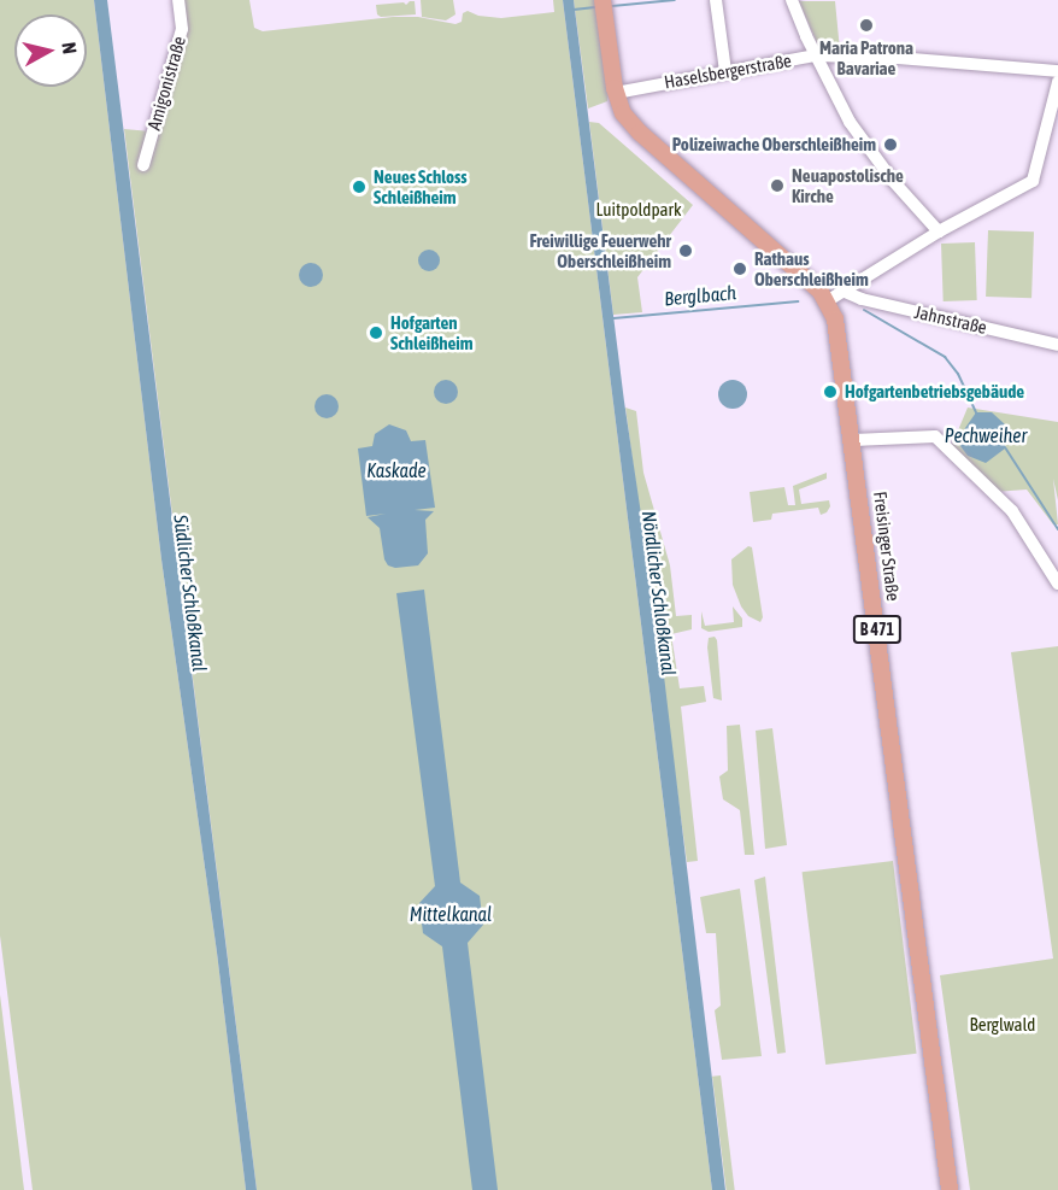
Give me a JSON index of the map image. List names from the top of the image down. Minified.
{"streets":{"main road":["Freisinger Straße","B 471"],"street":["Haselsbergerstraße","Amigonistraße","Jahnstraße"]},"crossings":[["Haselsbergerstraße","Freisinger Straße"]],"water":["Berglbach","Pechweiher","Kaskade","Südlicher Schloßkanal","Nördlicher Schloßkanal","Mittelkanal"],"parks":["Luitpoldpark","Berglwald"],"places":["Maria Patrona Bavariae","Polizeiwache Oberschleißheim","Neuapostolische Kirche","Neues Schloss Schleißheim","Freiwillige Feuerwehr Oberschleißheim","Rathaus Oberschleißheim","Hofgarten Schleißheim","Hofgartenbetriebsgebäude"],"north":"right"}
